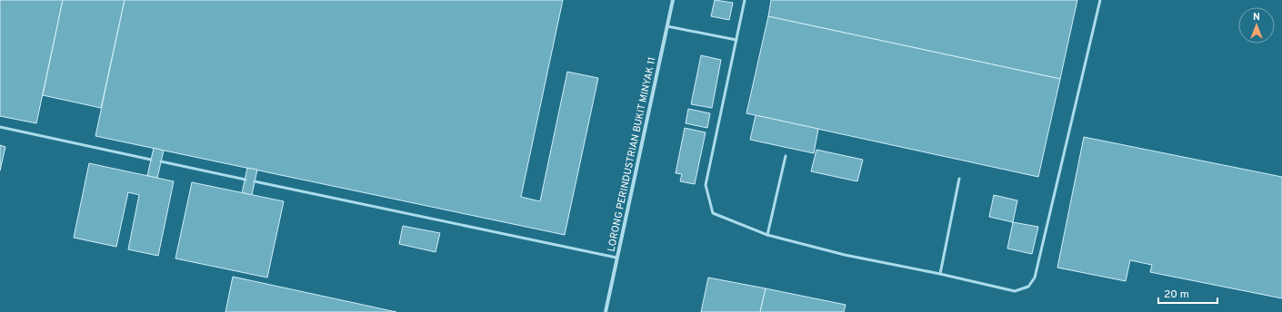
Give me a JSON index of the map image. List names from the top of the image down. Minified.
{"streets":{"street":["LORONG PERINDUSTRIAN BUKIT MINYAK 11"]},"scale_bar":"20 m","north":"top"}
